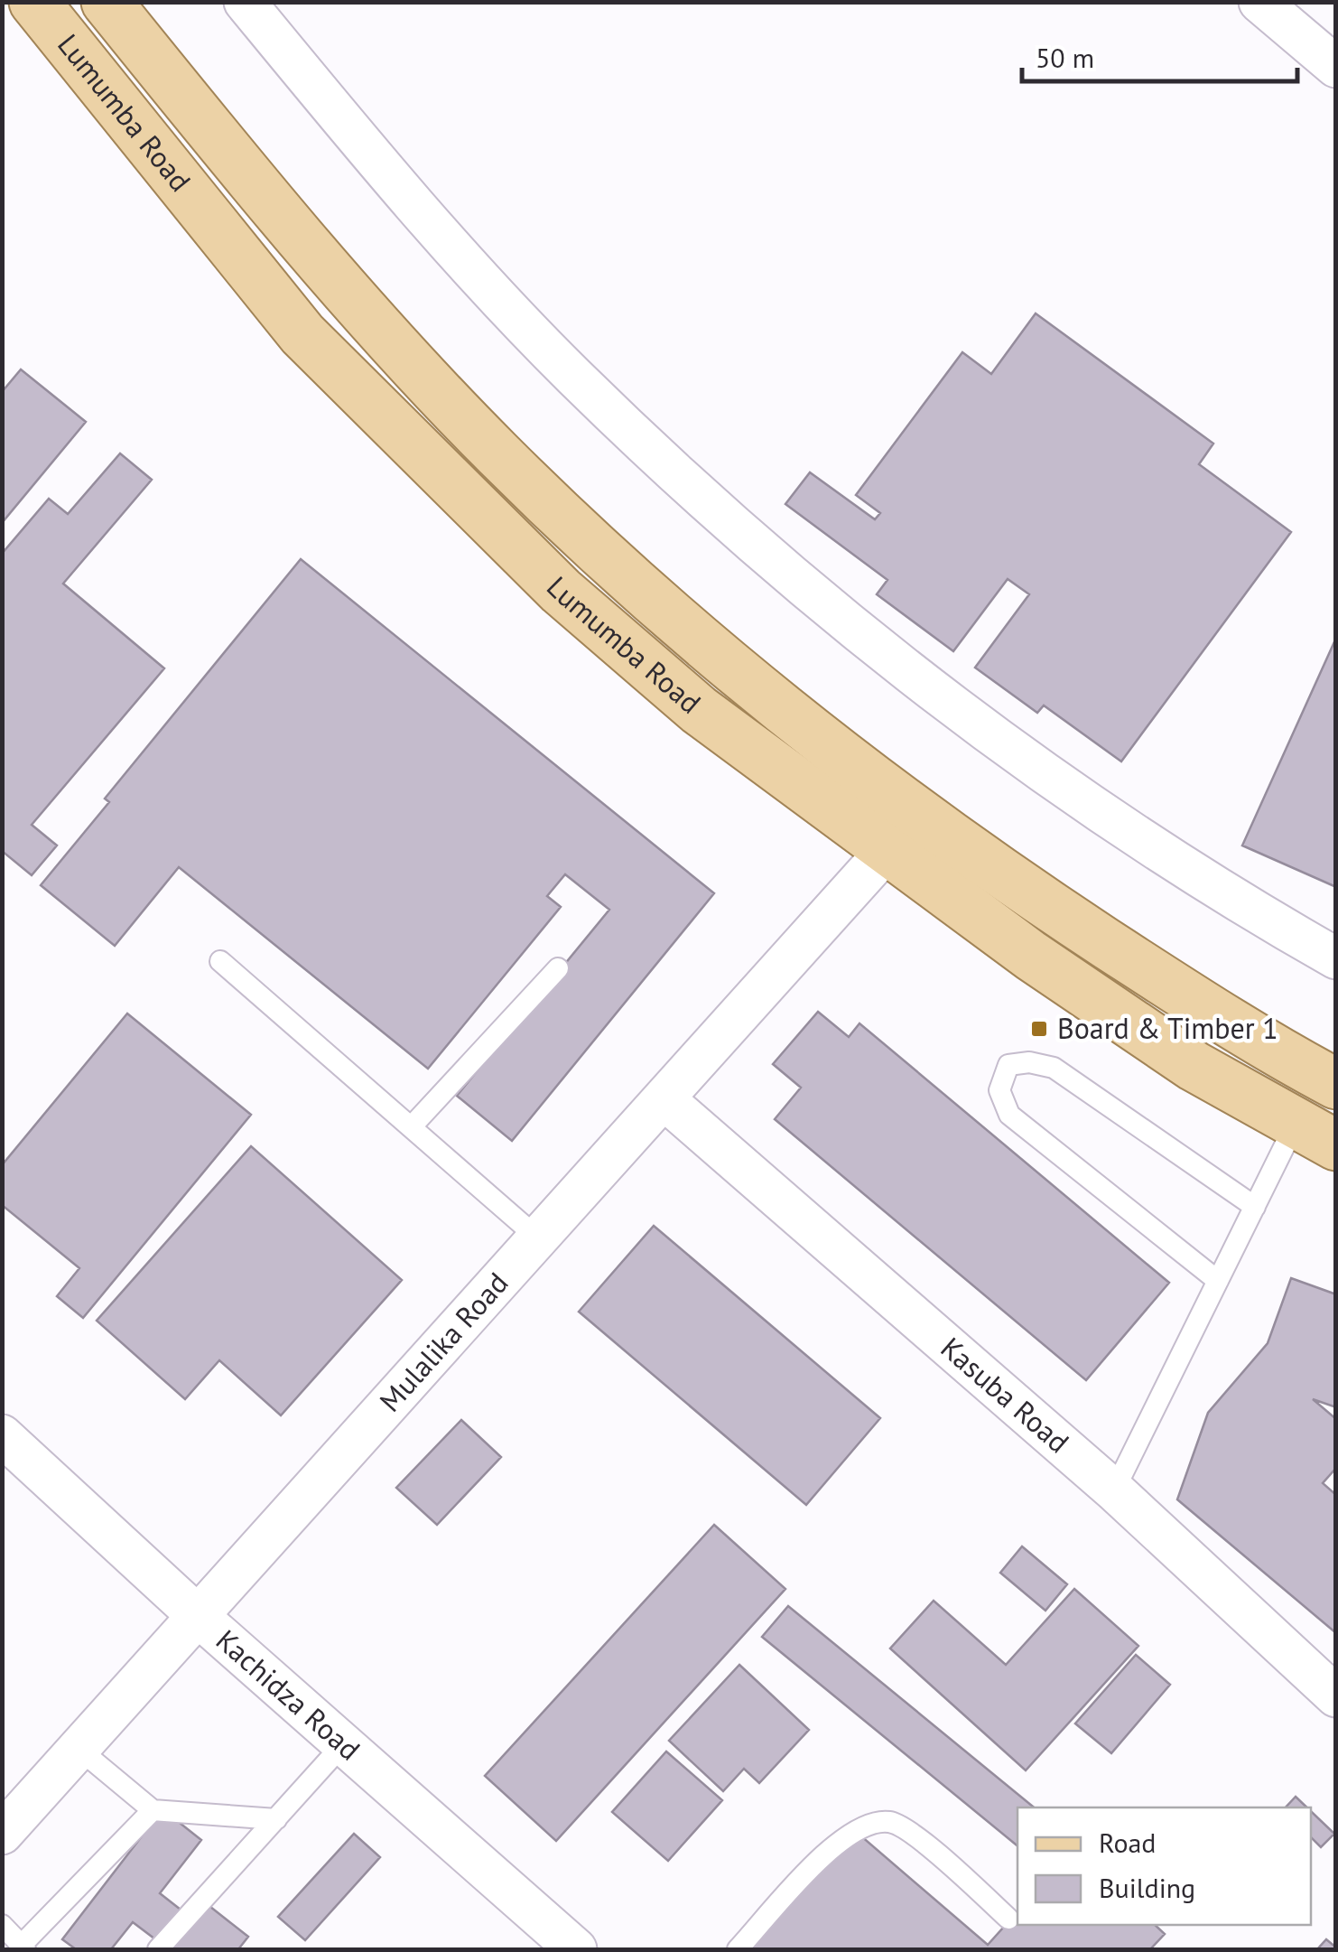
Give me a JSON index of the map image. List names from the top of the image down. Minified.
{"streets":{"main road":["Lumumba Road"],"street":["Mulalika Road","Kasuba Road","Kachidza Road"]},"crossings":[["Lumumba Road","Mulalika Road"],["Mulalika Road","Kasuba Road"],["Mulalika Road","Kachidza Road"]],"places":{"transit":["Board & Timber 1"]},"legend":["Road","Building"],"scale_bar":"50 m"}
